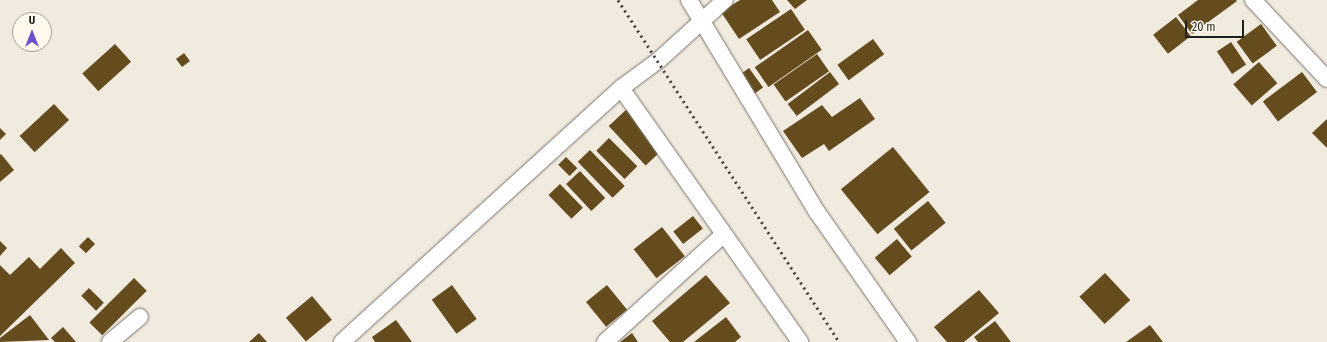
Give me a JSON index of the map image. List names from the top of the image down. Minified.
{"scale_bar":"20 m","north":"top"}
